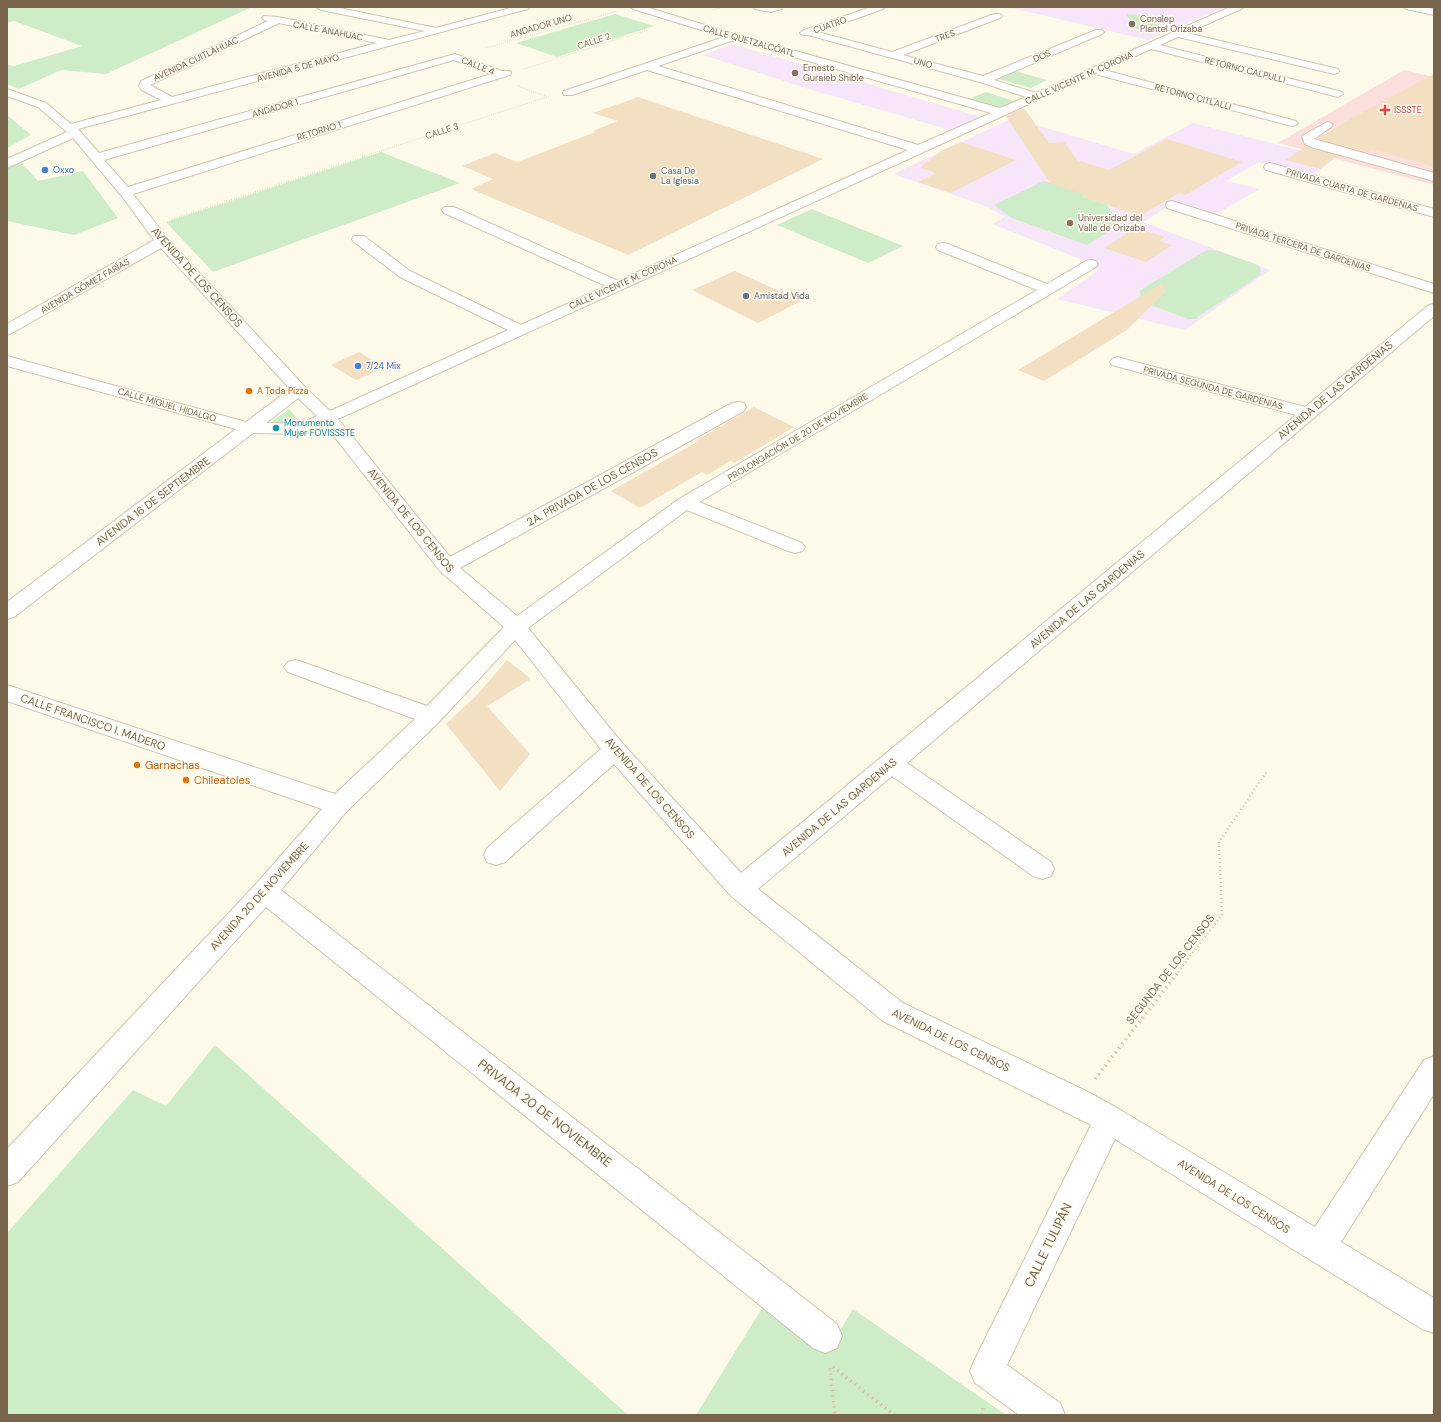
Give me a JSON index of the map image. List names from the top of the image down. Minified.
{"streets":{"street":["CUATRO","CALLE ANAHUAC","TRES","CALLE QUETZALCÓATL","DOS","AVENIDA CUITLÁHUAC","UNO","CALLE 4","AVENIDA 5 DE MAYO","RETORNO CALPULLI","CALLE VICENTE M. CORONA","RETORNO CITLALLI","ANDADOR 1","RETORNO 1","PRIVADA CUARTA DE GARDENIAS","PRIVADA TERCERA DE GARDENIAS","AVENIDA DE LOS CENSOS","AVENIDA GÓMEZ FARÍAS","PRIVADA SEGUNDA DE GARDENIAS","AVENIDA DE LAS GARDENIAS","CALLE MIGUEL HIDALGO","PROLONGACIÓN DE 20 DE NOVIEMBRE","2A. PRIVADA DE LOS CENSOS","AVENIDA 16 DE SEPTIEMBRE","CALLE FRANCISCO I. MADERO","AVENIDA 20 DE NOVIEMBRE","PRIVADA 20 DE NOVIEMBRE","CALLE TULIPÁN"],"path":["ANDADOR UNO","CALLE 2","CALLE 3","SEGUNDA DE LOS CENSOS"]},"crossings":[["CUATRO","UNO"],["ANDADOR UNO","CALLE 4"],["ANDADOR UNO","ANDADOR 1"],["CALLE ANAHUAC","AVENIDA CUITLÁHUAC"],["CALLE ANAHUAC","AVENIDA 5 DE MAYO"],["TRES","UNO"],["CALLE 2","CALLE QUETZALCÓATL"],["CALLE 2","RETORNO 1"],["CALLE QUETZALCÓATL","CALLE VICENTE M. CORONA"],["DOS","UNO"],["AVENIDA CUITLÁHUAC","AVENIDA 5 DE MAYO"],["UNO","CALLE VICENTE M. CORONA"],["CALLE 4","ANDADOR 1"],["CALLE 4","RETORNO 1"],["AVENIDA 5 DE MAYO","AVENIDA DE LOS CENSOS"],["RETORNO CALPULLI","CALLE VICENTE M. CORONA"],["CALLE VICENTE M. CORONA","RETORNO CITLALLI"],["CALLE VICENTE M. CORONA","AVENIDA DE LOS CENSOS"],["CALLE VICENTE M. CORONA","CALLE MIGUEL HIDALGO"],["ANDADOR 1","AVENIDA DE LOS CENSOS"],["RETORNO 1","AVENIDA DE LOS CENSOS"],["CALLE 3","AVENIDA DE LOS CENSOS"],["AVENIDA DE LOS CENSOS","AVENIDA GÓMEZ FARÍAS"],["AVENIDA DE LOS CENSOS","AVENIDA DE LAS GARDENIAS"],["AVENIDA DE LOS CENSOS","CALLE MIGUEL HIDALGO"],["AVENIDA DE LOS CENSOS","PROLONGACIÓN DE 20 DE NOVIEMBRE"],["AVENIDA DE LOS CENSOS","2A. PRIVADA DE LOS CENSOS"],["AVENIDA DE LOS CENSOS","AVENIDA 16 DE SEPTIEMBRE"],["AVENIDA DE LOS CENSOS","AVENIDA 20 DE NOVIEMBRE"],["AVENIDA DE LOS CENSOS","SEGUNDA DE LOS CENSOS"],["AVENIDA DE LOS CENSOS","CALLE TULIPÁN"],["PRIVADA SEGUNDA DE GARDENIAS","AVENIDA DE LAS GARDENIAS"],["CALLE MIGUEL HIDALGO","AVENIDA 16 DE SEPTIEMBRE"],["PROLONGACIÓN DE 20 DE NOVIEMBRE","AVENIDA 20 DE NOVIEMBRE"],["CALLE FRANCISCO I. MADERO","AVENIDA 20 DE NOVIEMBRE"],["AVENIDA 20 DE NOVIEMBRE","PRIVADA 20 DE NOVIEMBRE"]],"places":{"other":["Conalep Plantel Orizaba","Ernesto Guraieb Shible","Oxxo","Casa De La Iglesia","Universidad del Valle de Orizaba","Amistad Vida","7/24 Mix","A Toda Pizza","Monumento Mujer FOVISSSTE","Garnachas","Chileatoles"],"health":["ISSSTE"]}}
